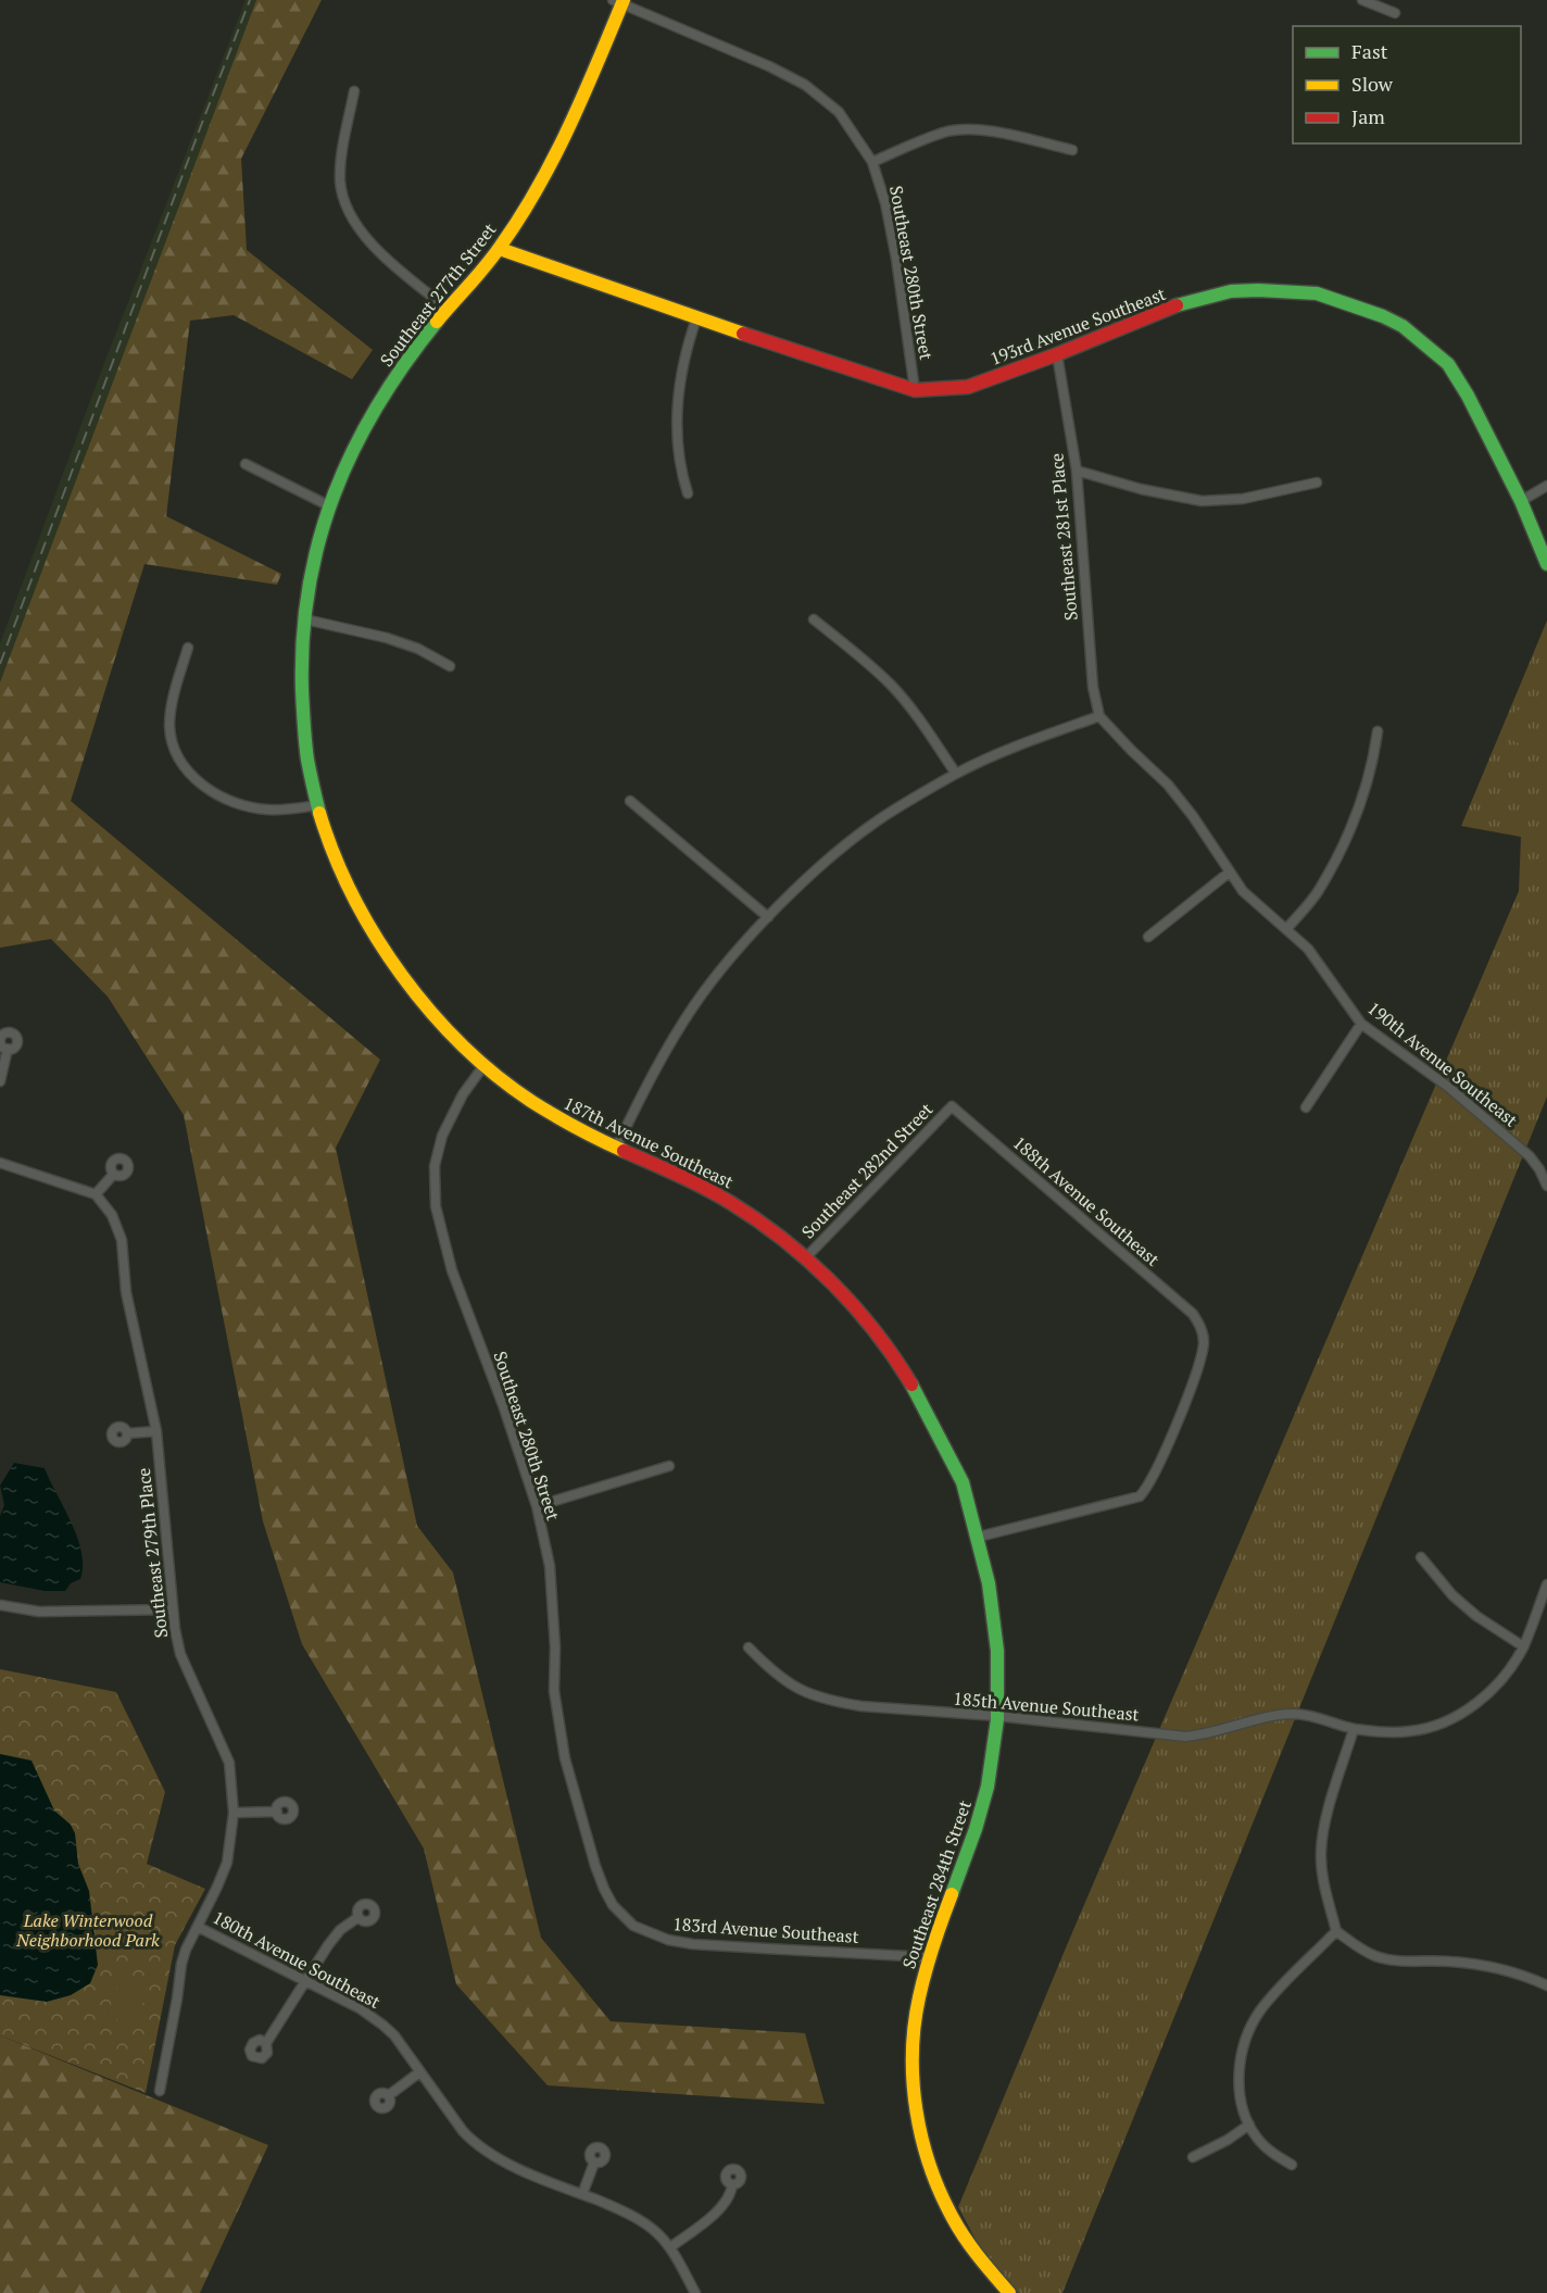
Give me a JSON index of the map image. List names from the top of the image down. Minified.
{"streets":{"street":["Southeast 280th Street","Southeast 277th Street","193rd Avenue Southeast","Southeast 281st Place","190th Avenue Southeast","187th Avenue Southeast","Southeast 282nd Street","188th Avenue Southeast","Southeast 279th Place","185th Avenue Southeast","Southeast 284th Street","183rd Avenue Southeast","180th Avenue Southeast"]},"crossings":[["Southeast 280th Street","Southeast 277th Street"],["Southeast 280th Street","193rd Avenue Southeast"],["Southeast 280th Street","187th Avenue Southeast"],["Southeast 280th Street","183rd Avenue Southeast"],["Southeast 277th Street","193rd Avenue Southeast"],["Southeast 277th Street","187th Avenue Southeast"],["193rd Avenue Southeast","Southeast 281st Place"],["Southeast 281st Place","190th Avenue Southeast"],["187th Avenue Southeast","Southeast 282nd Street"],["187th Avenue Southeast","188th Avenue Southeast"],["187th Avenue Southeast","Southeast 284th Street"],["Southeast 282nd Street","188th Avenue Southeast"],["188th Avenue Southeast","Southeast 284th Street"],["Southeast 279th Place","180th Avenue Southeast"],["185th Avenue Southeast","Southeast 284th Street"],["Southeast 284th Street","183rd Avenue Southeast"]],"parks":["Lake Winterwood Neighborhood Park"],"legend":["Fast","Slow","Jam"]}
